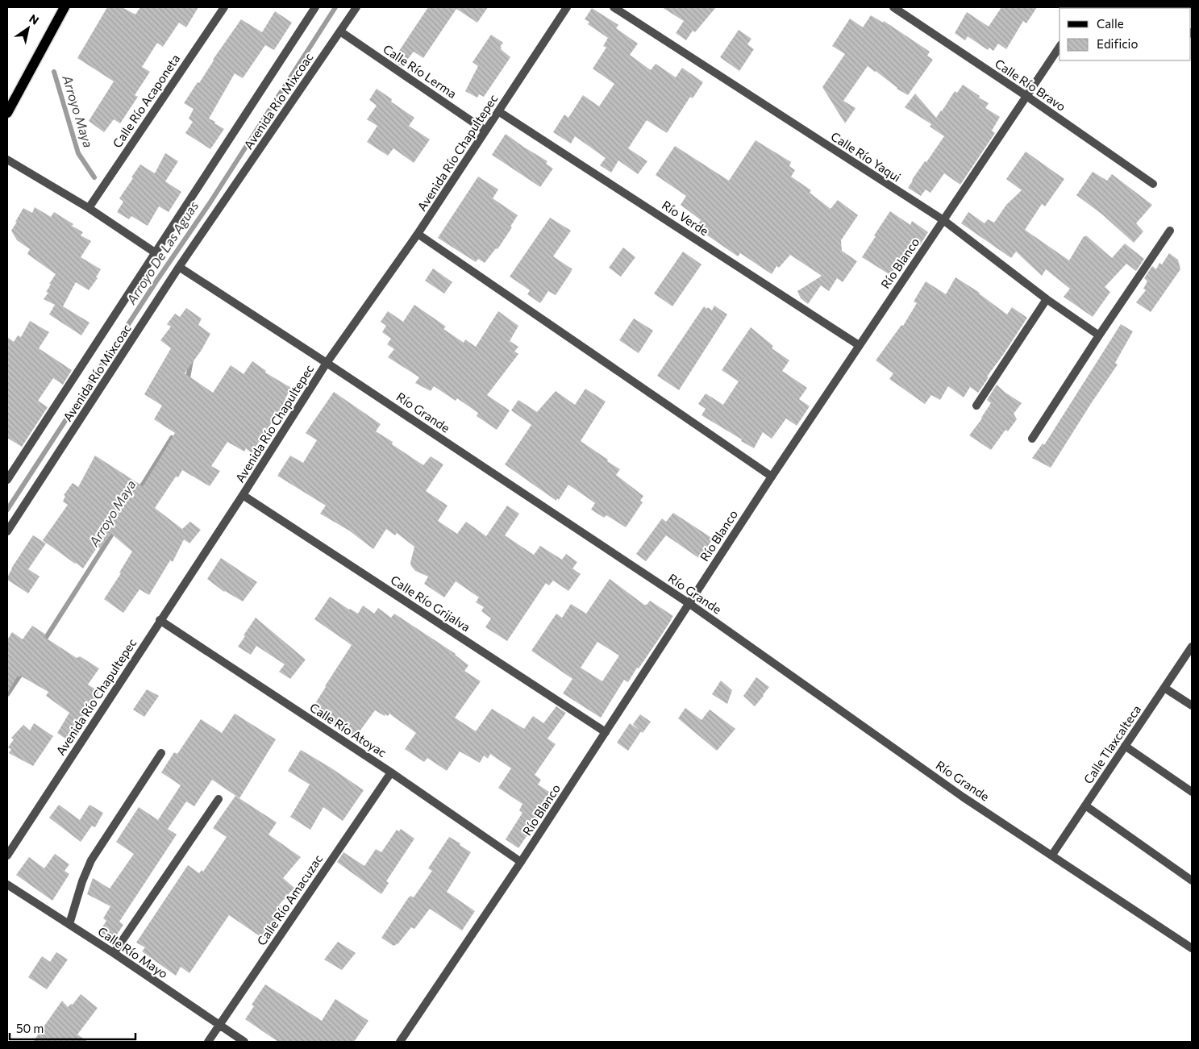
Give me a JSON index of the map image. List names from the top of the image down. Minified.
{"streets":{"street":["Calle Río Lerma","Calle Río Bravo","Calle Río Acaponeta","Avenida Río Mixcoac","Avenida Río Chapultepec","Calle Río Yaqui","Río Verde","Río Blanco","Río Grande","Calle Río Grijalva","Calle Río Atoyac","Calle Tlaxcalteca","Calle Río Amacuzac","Calle Río Mayo"]},"crossings":[["Calle Río Lerma","Avenida Río Mixcoac"],["Calle Río Lerma","Avenida Río Chapultepec"],["Calle Río Bravo","Río Blanco"],["Avenida Río Mixcoac","Río Grande"],["Avenida Río Chapultepec","Río Verde"],["Avenida Río Chapultepec","Río Grande"],["Avenida Río Chapultepec","Calle Río Grijalva"],["Avenida Río Chapultepec","Calle Río Atoyac"],["Calle Río Yaqui","Río Blanco"],["Río Verde","Río Blanco"],["Río Blanco","Río Grande"],["Río Blanco","Calle Río Grijalva"],["Río Blanco","Calle Río Atoyac"],["Río Grande","Calle Tlaxcalteca"],["Calle Río Atoyac","Calle Río Amacuzac"],["Calle Río Amacuzac","Calle Río Mayo"]],"water":["Arroyo Maya","Arroyo De Las Aguas"],"legend":["Calle","Edificio"],"scale_bar":"50 m","north":"top right"}
